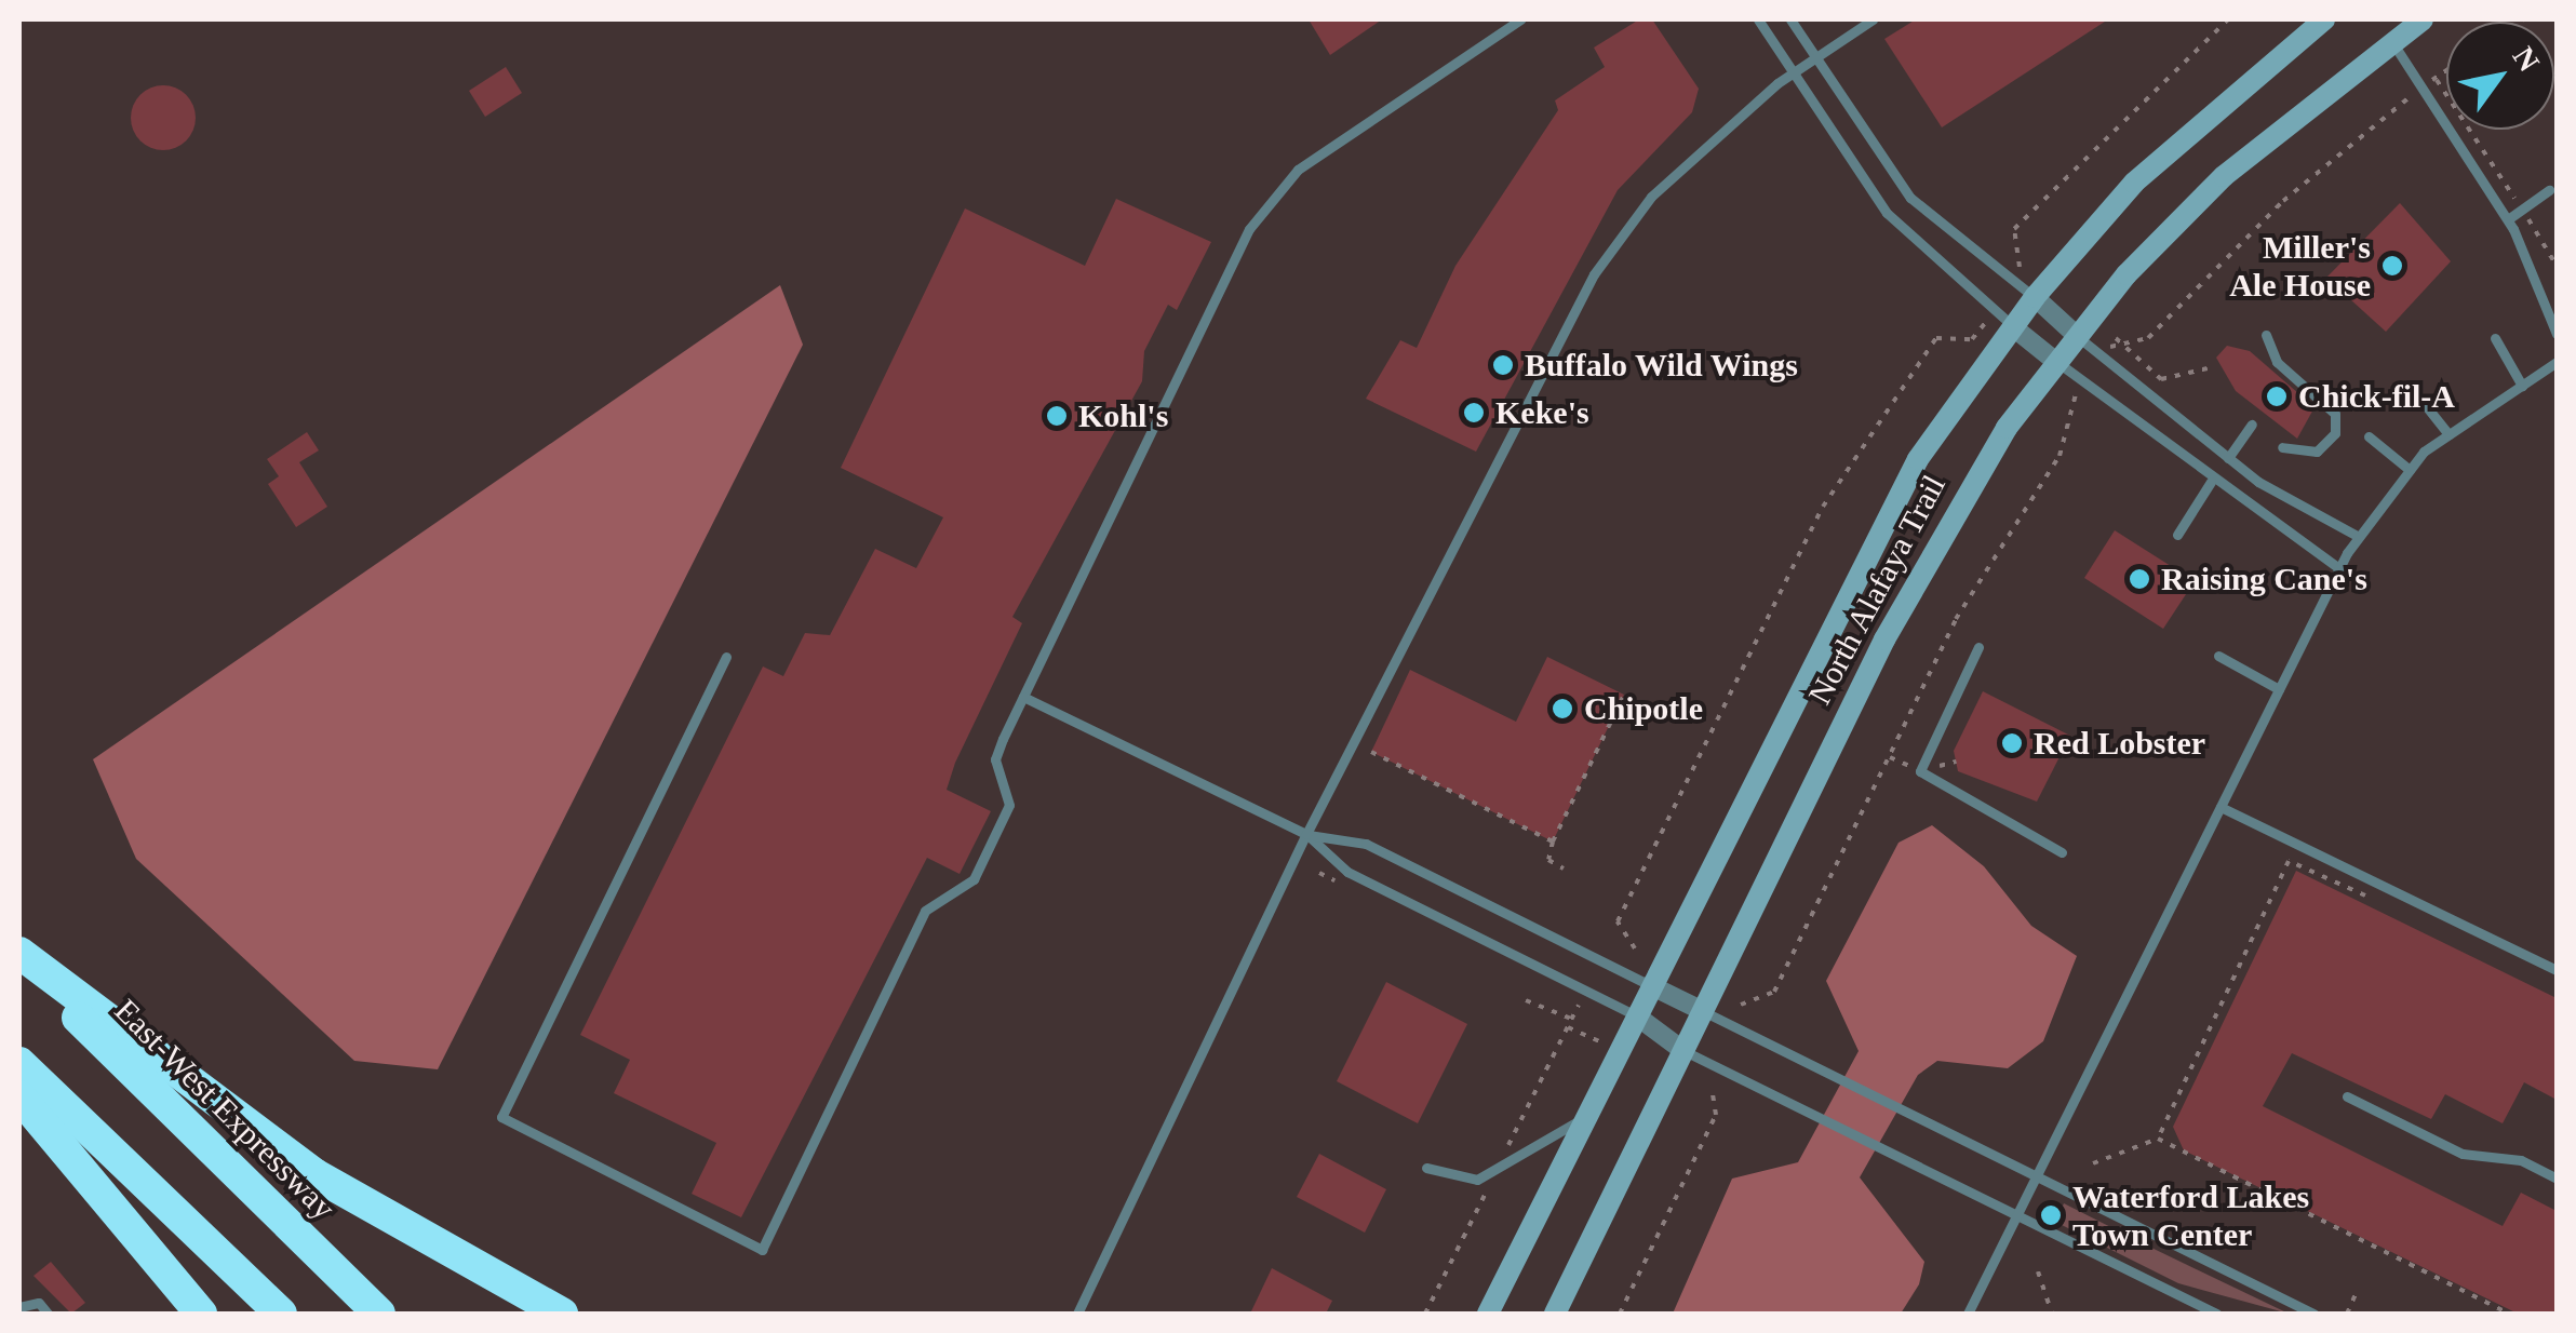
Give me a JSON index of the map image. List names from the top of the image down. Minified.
{"streets":{"highway":["East-West Expressway"],"main road":["North Alafaya Trail"]},"places":["Miller's Ale House","Buffalo Wild Wings","Chick-fil-A","Keke's","Kohl's","Raising Cane's","Chipotle","Red Lobster","Waterford Lakes Town Center"],"north":"top right"}
